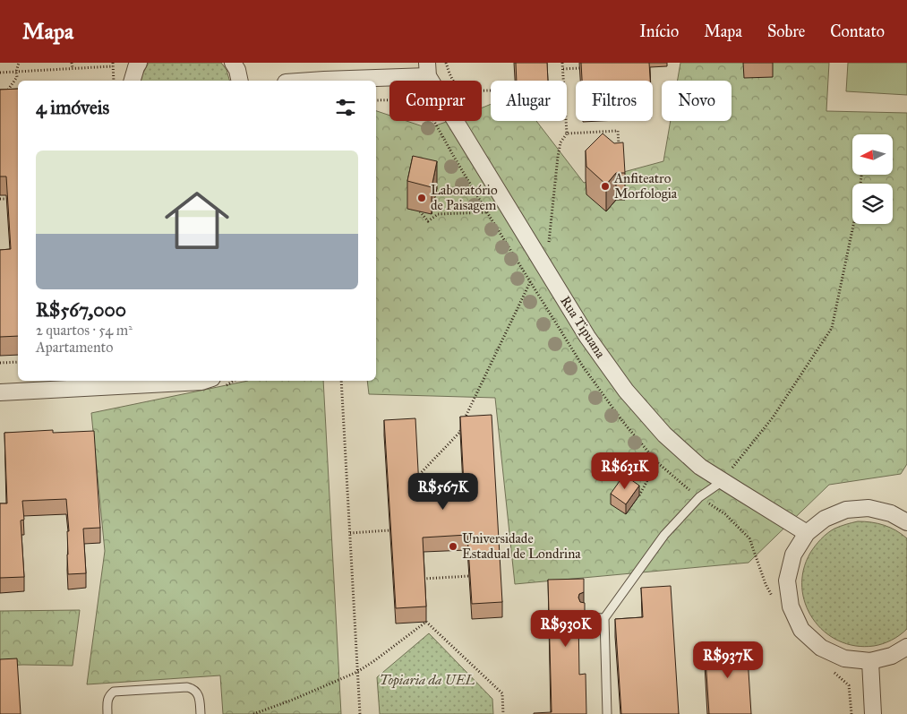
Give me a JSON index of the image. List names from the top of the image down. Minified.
{"streets":{"street":["Rua Tipuana"]},"parks":["Topiaria da UEL"],"places":["Anfiteatro Morfologia","Laboratório de Paisagem","Universidade Estadual de Londrina"],"north":"left","page":{"header":"Mapa","nav":["Início","Mapa","Sobre","Contato"],"chip":["Comprar","Alugar","Filtros","Novo"],"heading":"4 imóveis","list":[{"name":"R$567,000","note":"2 quartos · 54 m² · Apartamento"}],"price":["R$631K","R$567K","R$930K","R$937K"]}}
